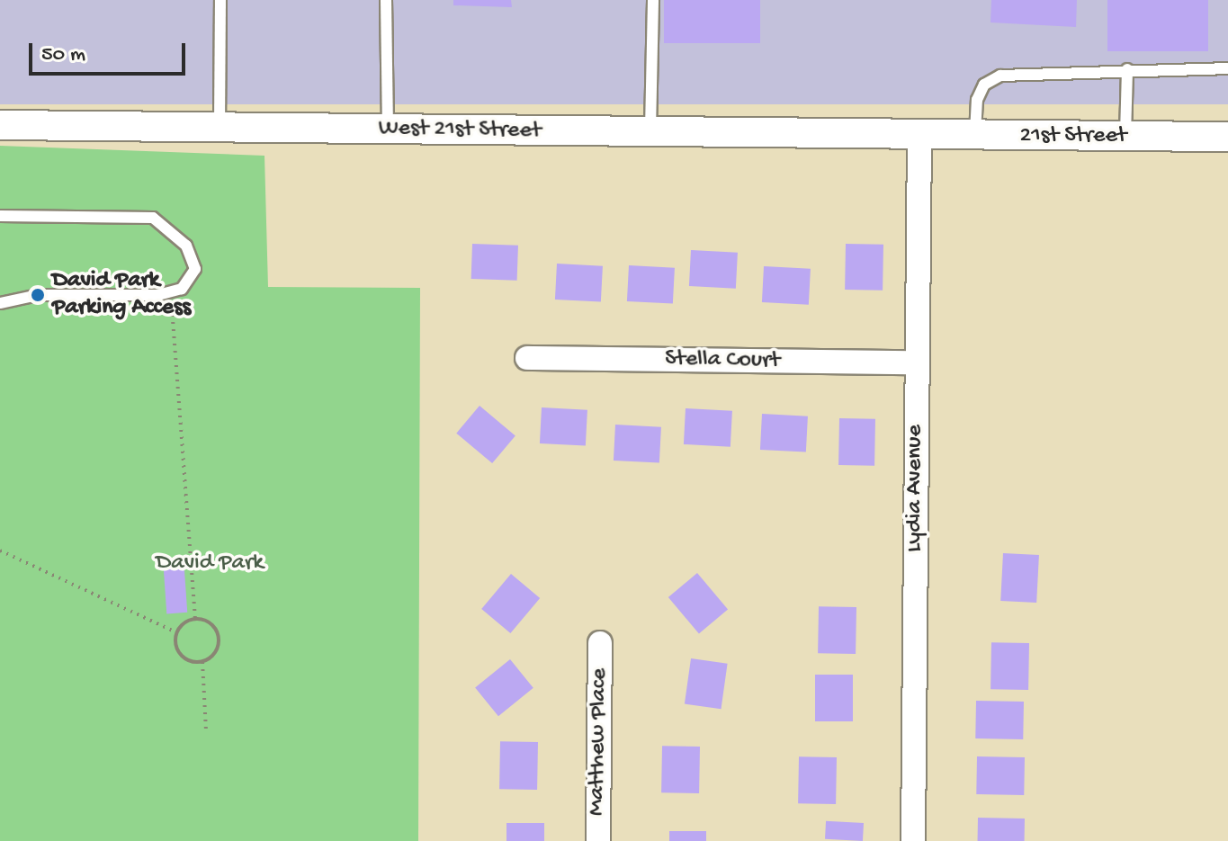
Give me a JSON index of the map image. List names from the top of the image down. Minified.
{"streets":{"street":["West 21st Street","21st Street","Stella Court","Lydia Avenue","Matthew Place"]},"crossings":[["West 21st Street","21st Street"],["West 21st Street","Lydia Avenue"],["21st Street","Lydia Avenue"],["Stella Court","Lydia Avenue"]],"parks":["David Park"],"places":["David Park Parking Access"],"scale_bar":"50 m"}
